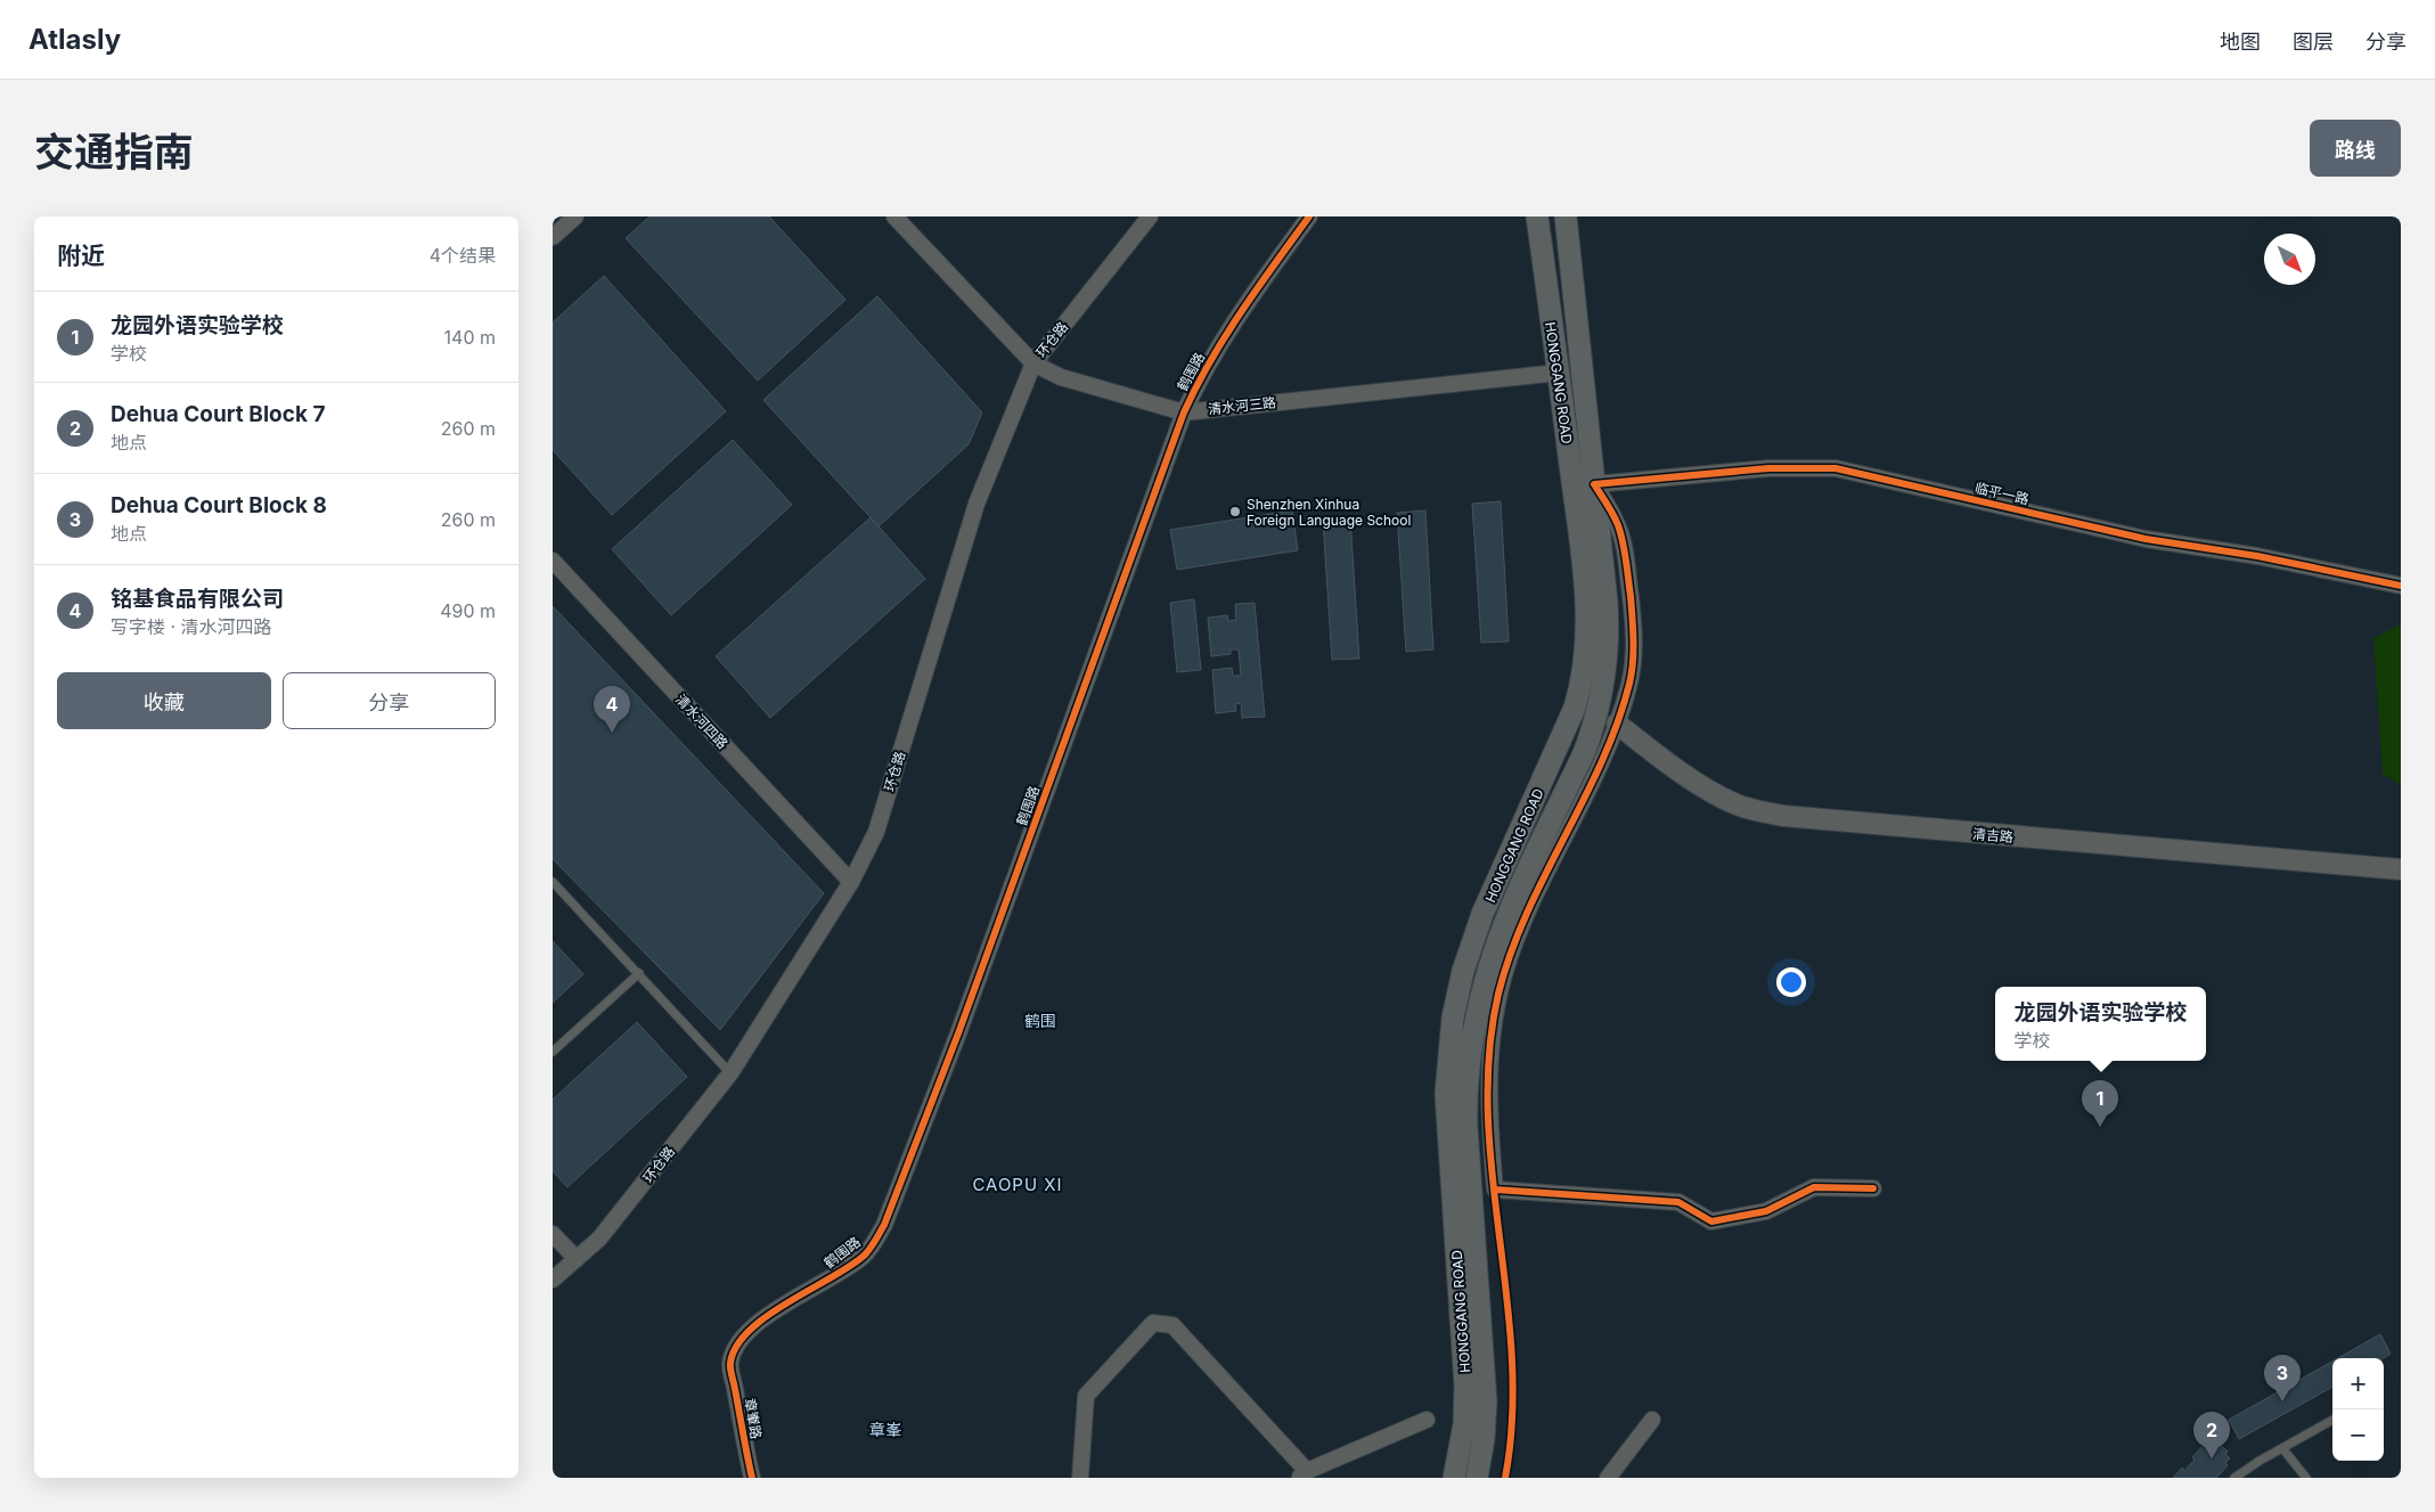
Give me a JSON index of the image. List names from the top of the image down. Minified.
{"streets":{"main road":["HONGGANG ROAD"],"street":["环仓路","鹤围路","清水河三路","临平一路","清水河四路","清吉路","章輋路"]},"crossings":[["环仓路","清水河三路"],["环仓路","清水河四路"],["鹤围路","清水河三路"],["鹤围路","章輋路"],["HONGGANG ROAD","清水河三路"],["HONGGANG ROAD","临平一路"]],"districts":["鹤围","CAOPU XI","章峯"],"places":["Shenzhen Xinhua Foreign Language School"],"north":"bottom right","page":{"header":"Atlasly","nav":["地图","图层","分享"],"title":"交通指南","buttons":["路线",["收藏","分享"]],"heading":["附近","4个结果"],"list":[{"mark":"1","name":"龙园外语实验学校","note":"学校","value":"140 m"},{"mark":"2","name":"Dehua Court Block 7","note":"地点","value":"260 m"},{"mark":"3","name":"Dehua Court Block 8","note":"地点","value":"260 m"},{"mark":"4","name":"铭基食品有限公司","note":"写字楼 · 清水河四路","value":"490 m"}],"pins":["4","1","3","2"],"popup":["龙园外语实验学校","学校"],"map_buttons":["+","−"]}}
